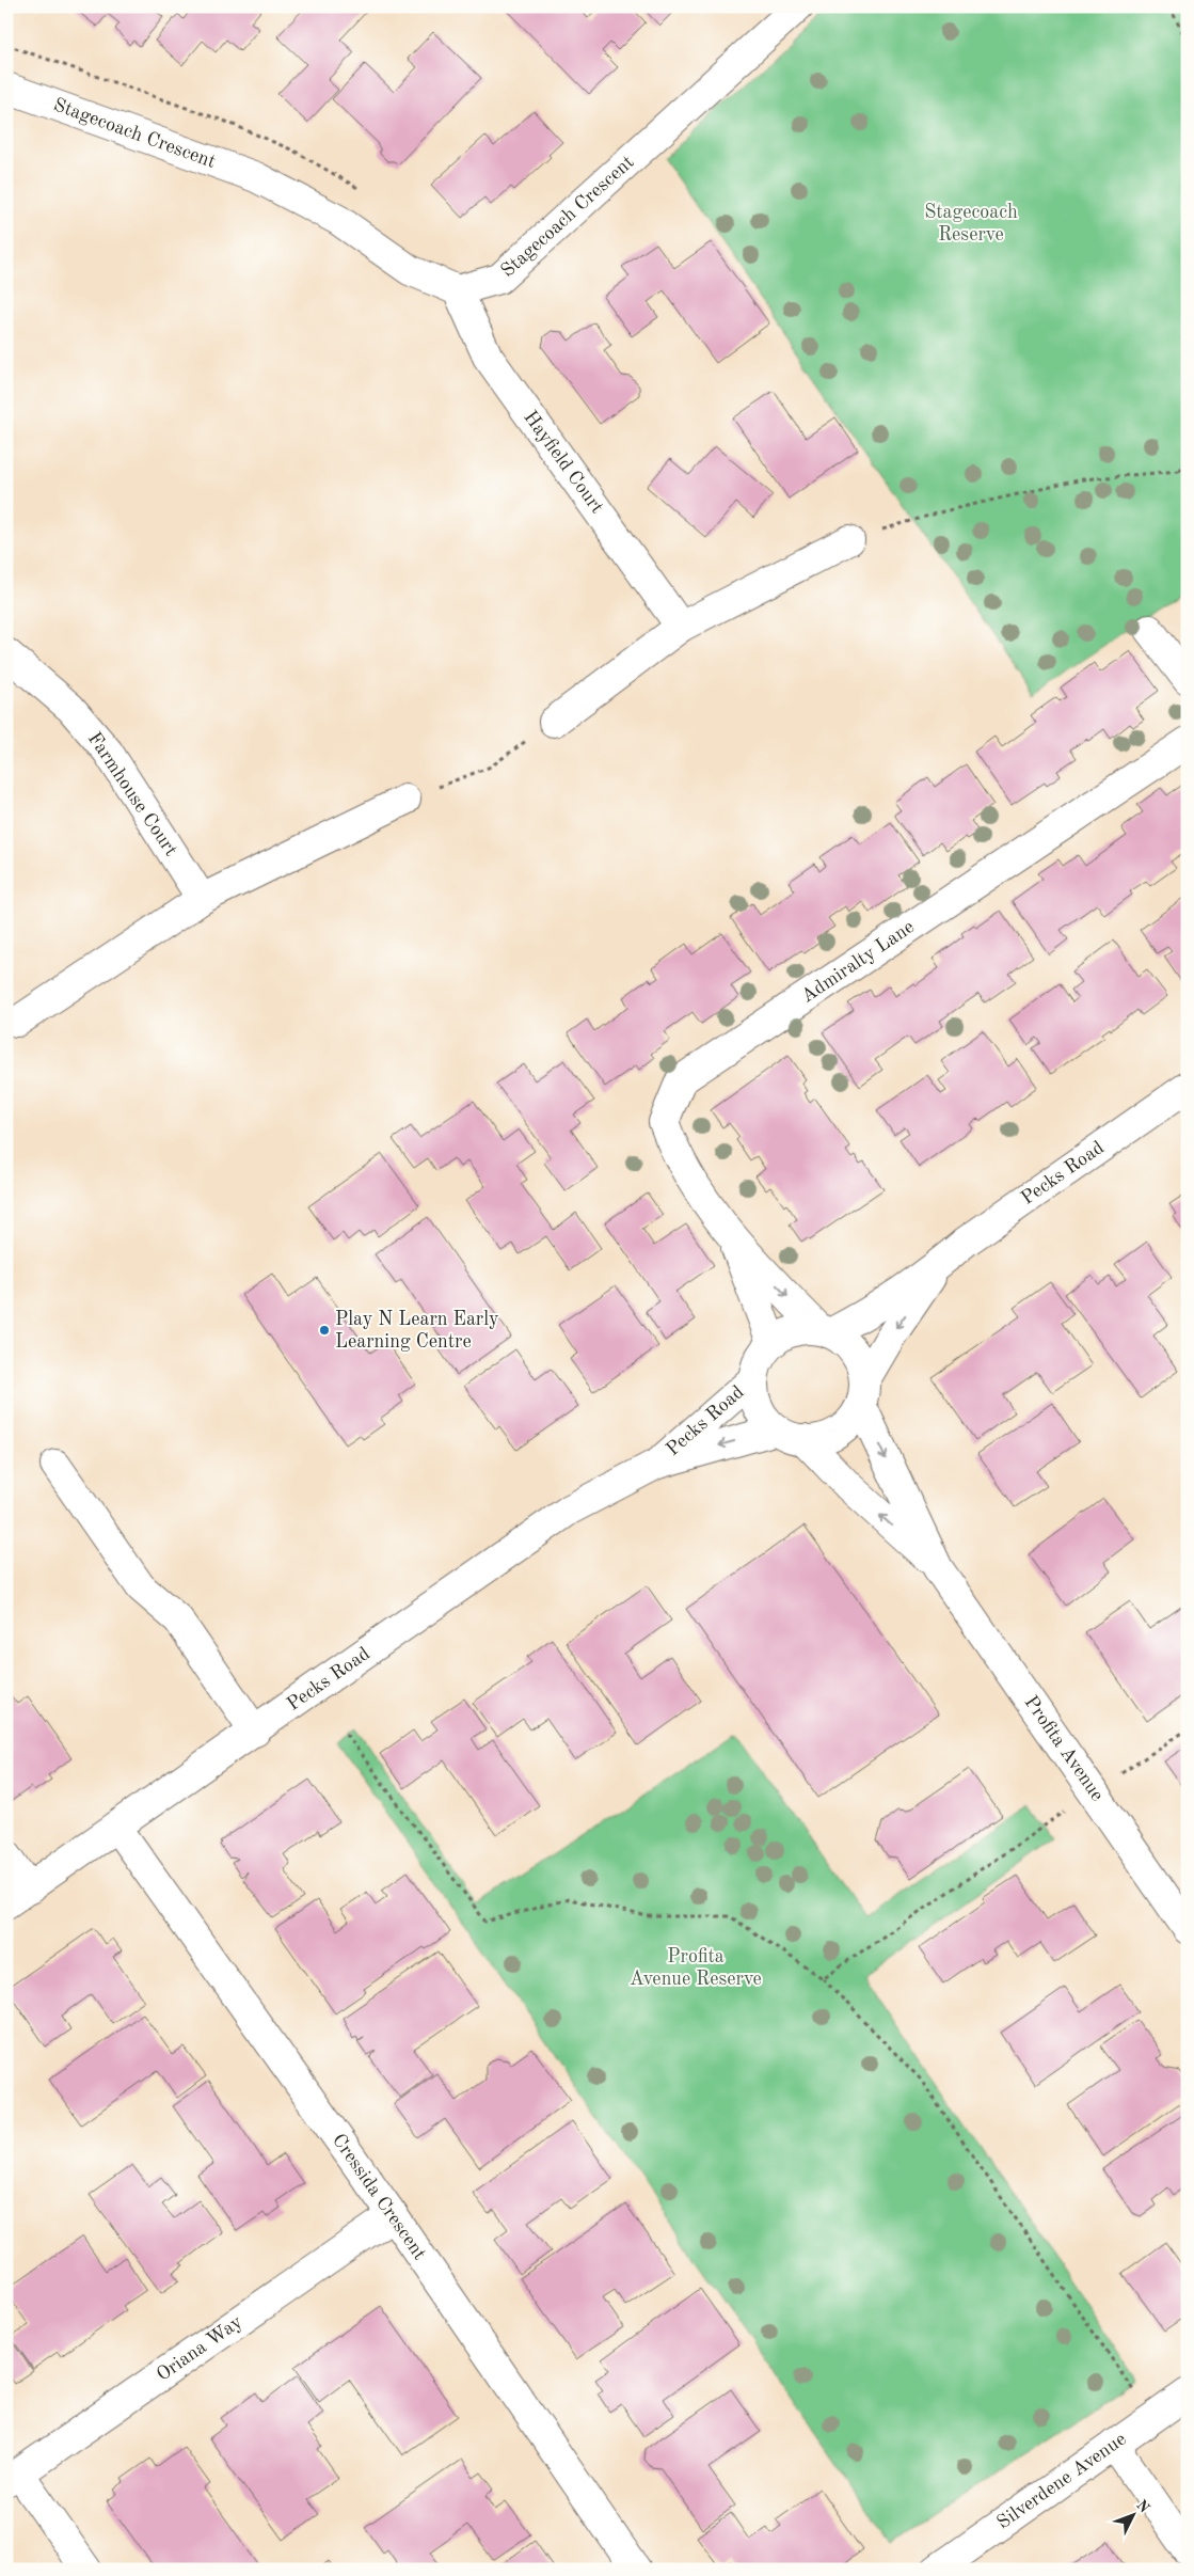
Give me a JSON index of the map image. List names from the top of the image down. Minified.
{"streets":{"street":["Stagecoach Crescent","Hayfield Court","Farmhouse Court","Admiralty Lane","Pecks Road","Profita Avenue","Cressida Crescent","Oriana Way","Silverdene Avenue"]},"crossings":[["Stagecoach Crescent","Hayfield Court"],["Admiralty Lane","Pecks Road"],["Admiralty Lane","Profita Avenue"],["Pecks Road","Profita Avenue"],["Pecks Road","Cressida Crescent"],["Cressida Crescent","Oriana Way"]],"parks":["Stagecoach Reserve","Profita Avenue Reserve"],"places":["Play N Learn Early Learning Centre"],"north":"top right"}
